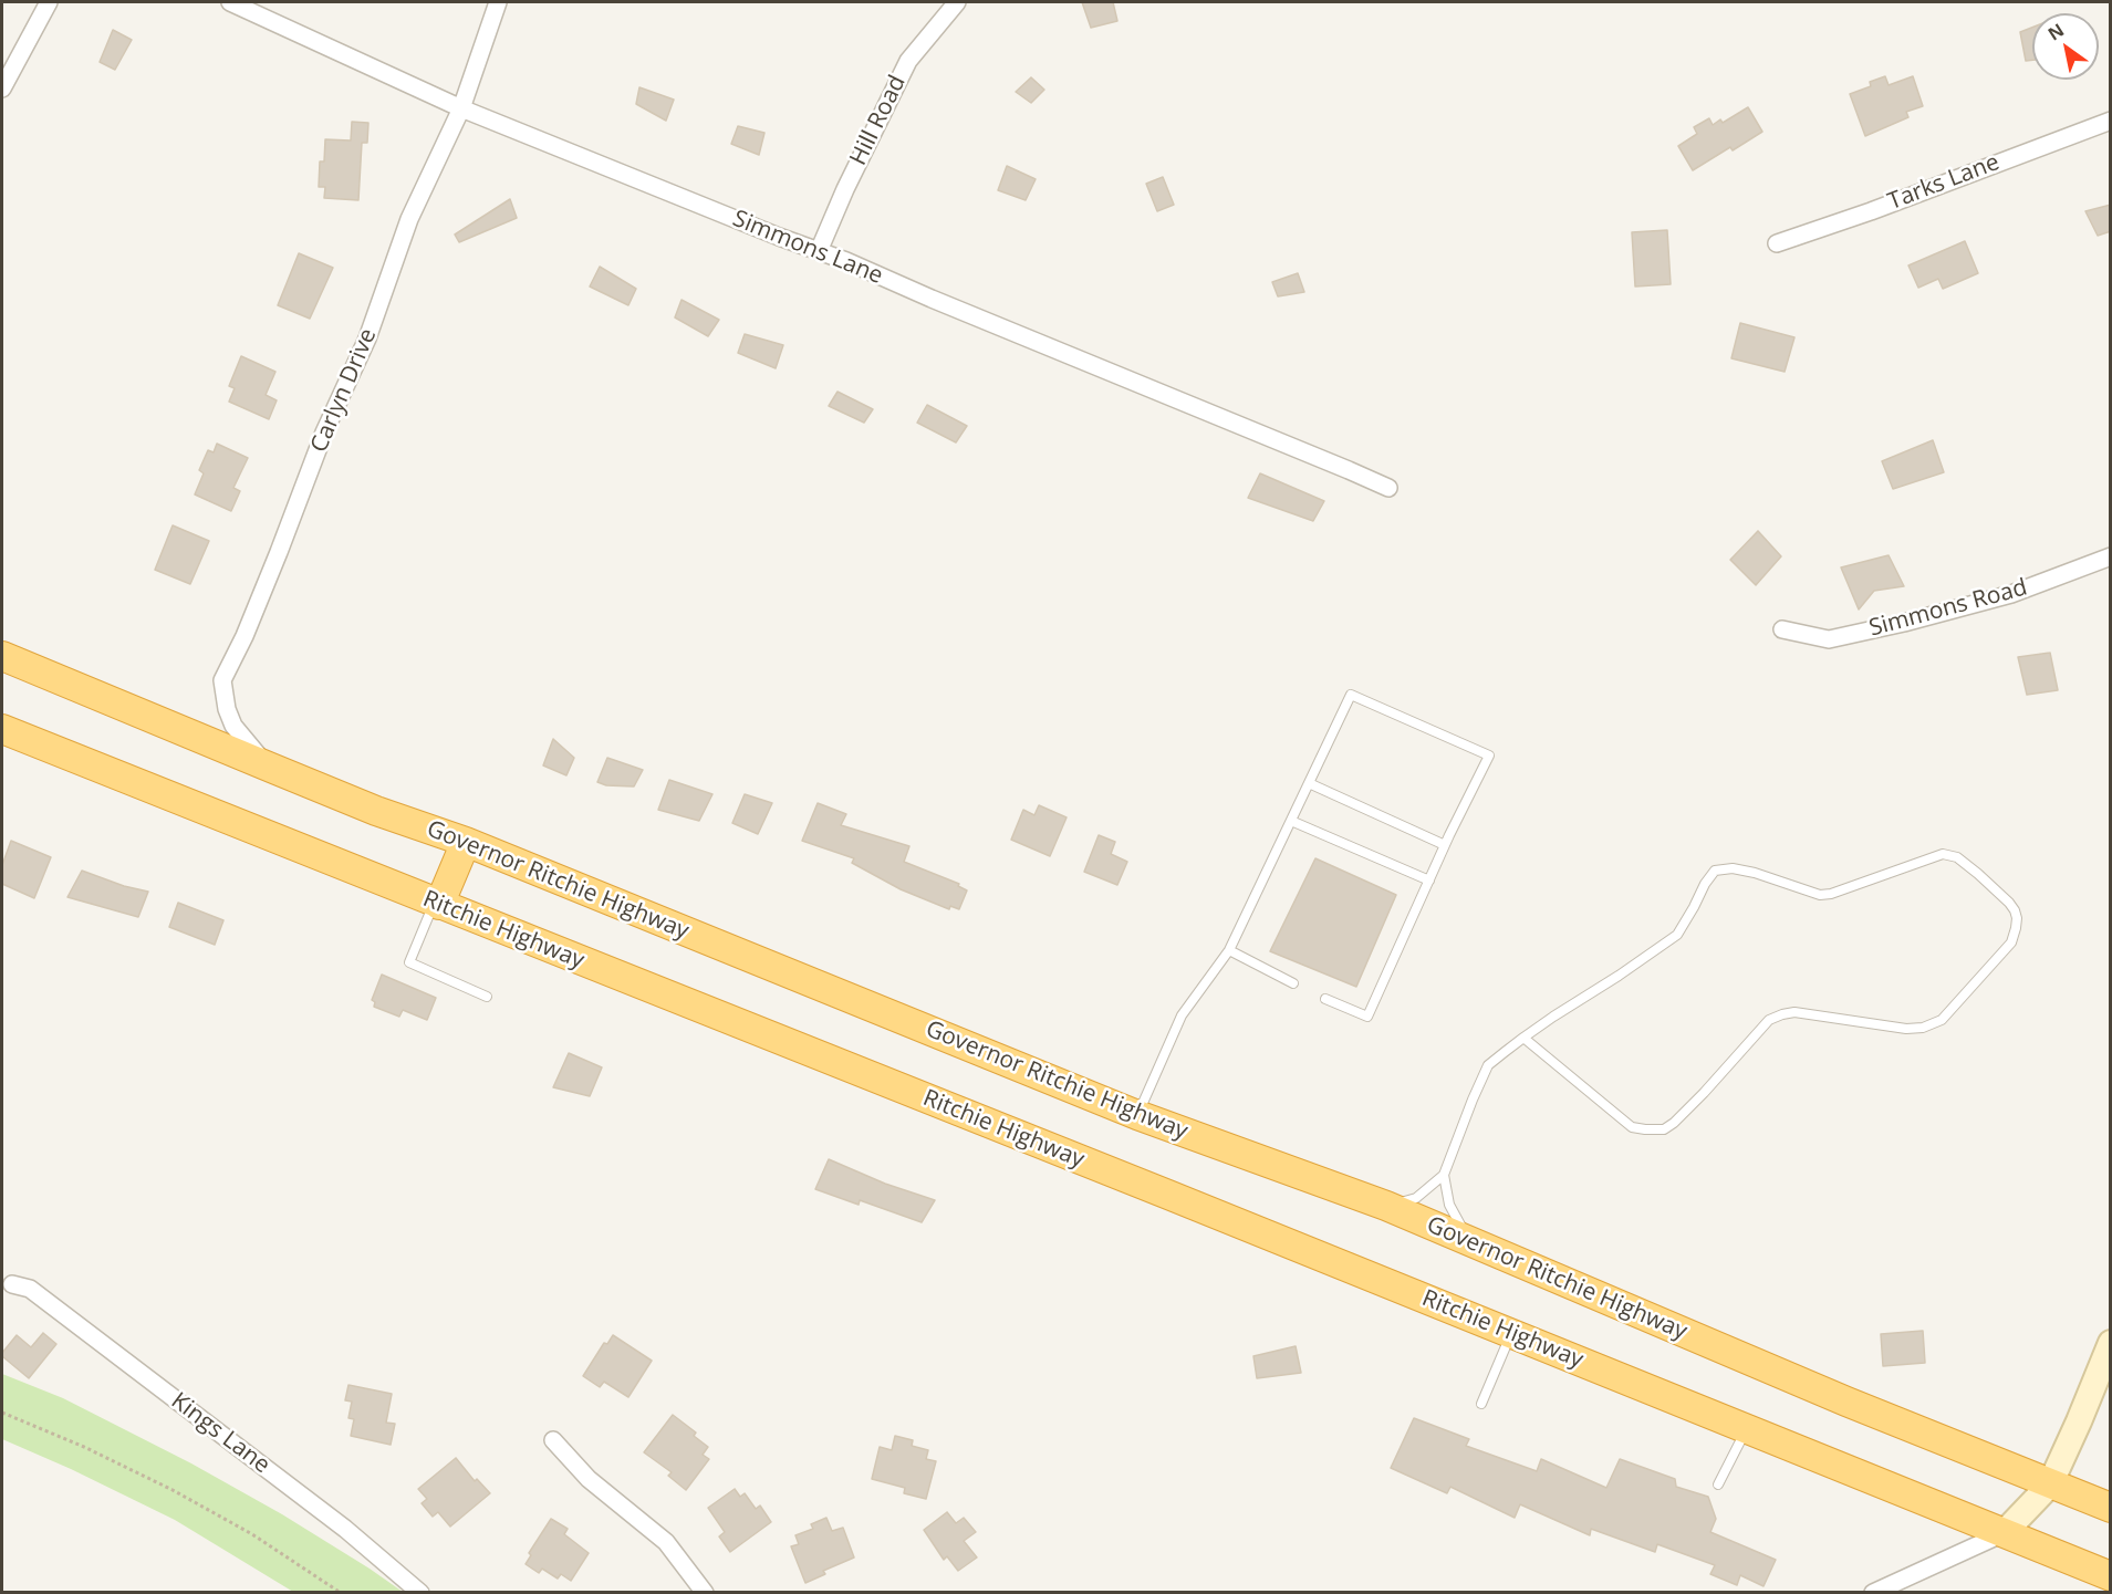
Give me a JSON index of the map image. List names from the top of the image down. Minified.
{"streets":{"highway":["Governor Ritchie Highway","Ritchie Highway"],"street":["Hill Road","Tarks Lane","Simmons Lane","Carlyn Drive","Simmons Road","Kings Lane"]},"crossings":[["Hill Road","Simmons Lane"],["Simmons Lane","Carlyn Drive"],["Carlyn Drive","Governor Ritchie Highway"]],"north":"top left"}
